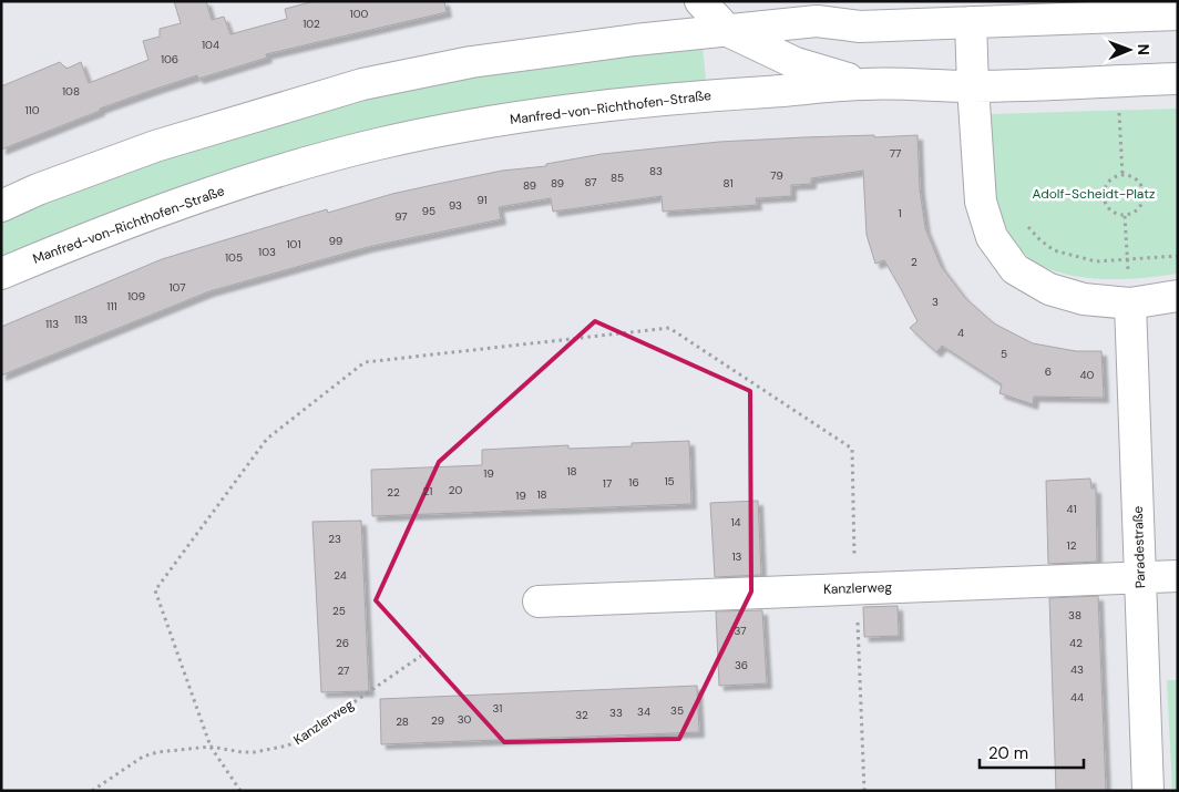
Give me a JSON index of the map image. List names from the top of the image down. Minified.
{"streets":{"street":["Manfred-von-Richthofen-Straße","Paradestraße","Kanzlerweg"]},"crossings":[["Paradestraße","Kanzlerweg"]],"parks":["Adolf-Scheidt-Platz"],"house_numbers":["100","102","104","106","108","110","77","83","79","85","87","89","81","89","91","93","95","1","97","99","101","103","105","2","107","109","3","111","113","113","4","5","6","40","18","19","15","16","17","20","21","22","18","19","41","14","23","12","13","24","25","38","37","26","42","36","43","27","44","31","35","34","33","32","30","29","28"],"scale_bar":"20 m","north":"right"}
